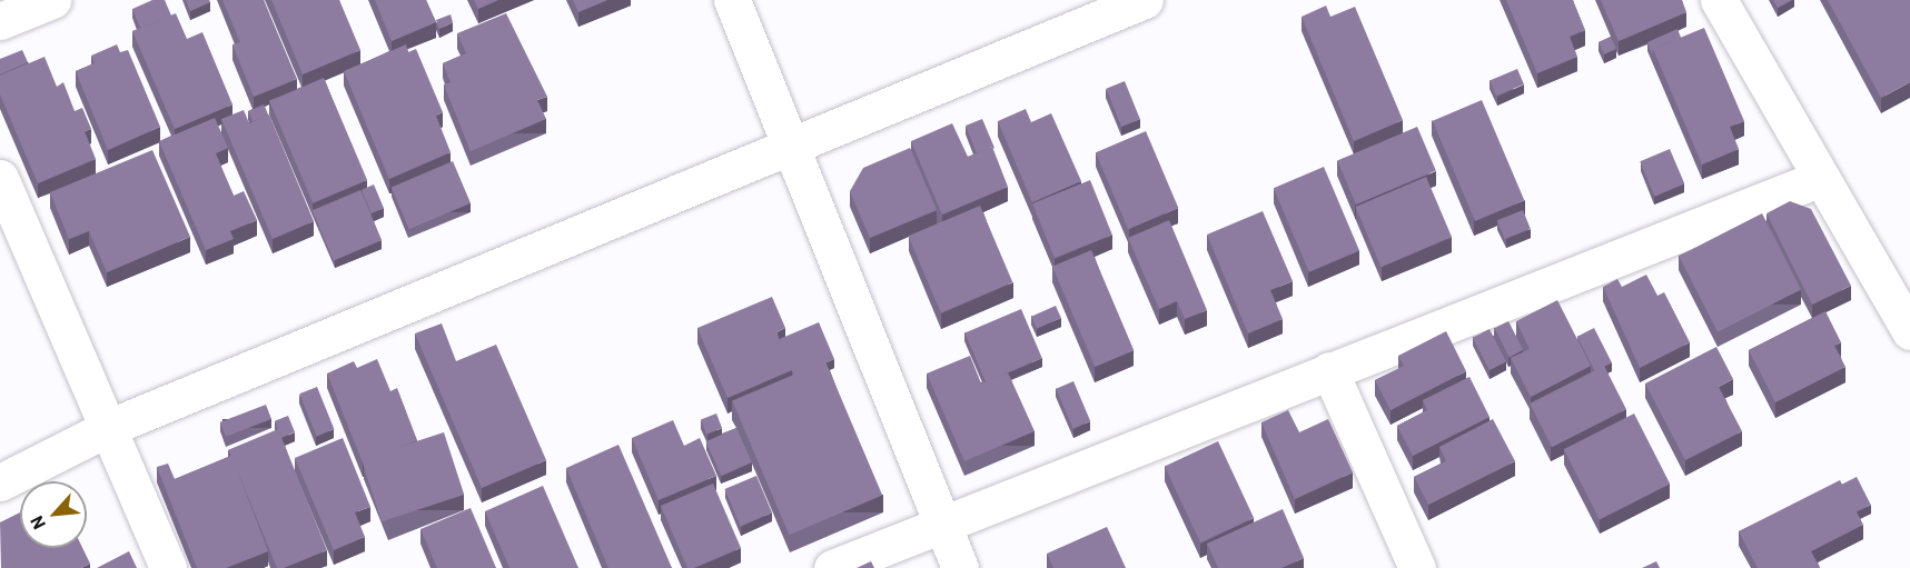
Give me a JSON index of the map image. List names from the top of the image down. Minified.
{"north":"bottom left"}
